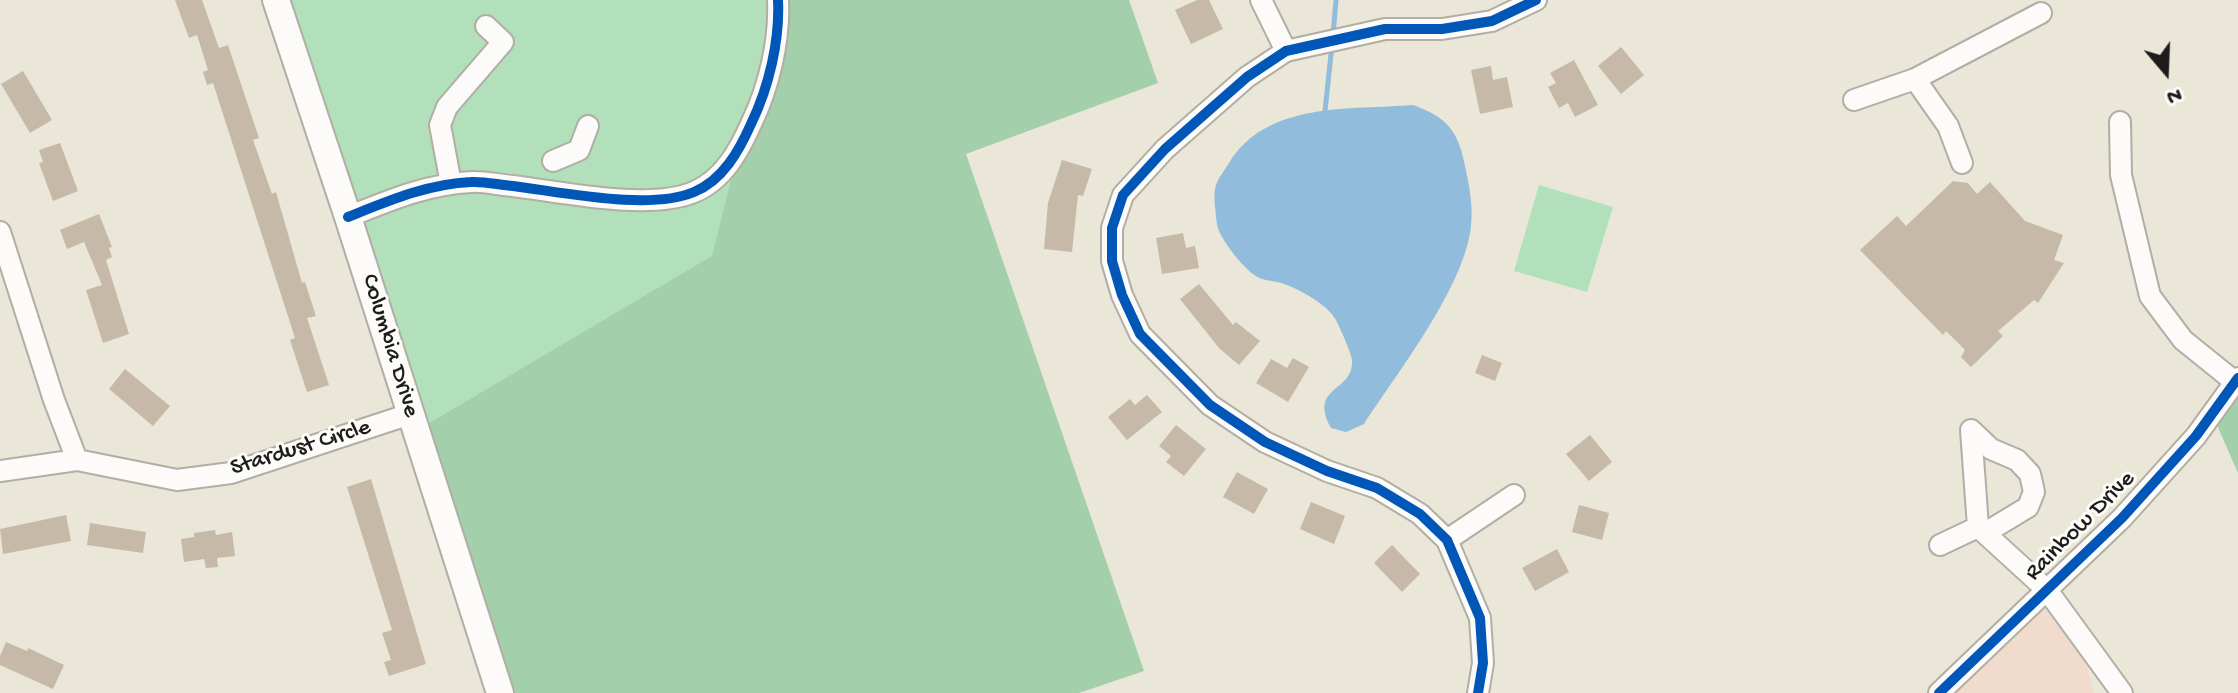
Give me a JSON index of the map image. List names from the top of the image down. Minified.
{"streets":{"main road":["Columbia Drive"],"street":["Stardust Circle","Rainbow Drive"]},"crossings":[["Columbia Drive","Stardust Circle"]],"north":"bottom"}
